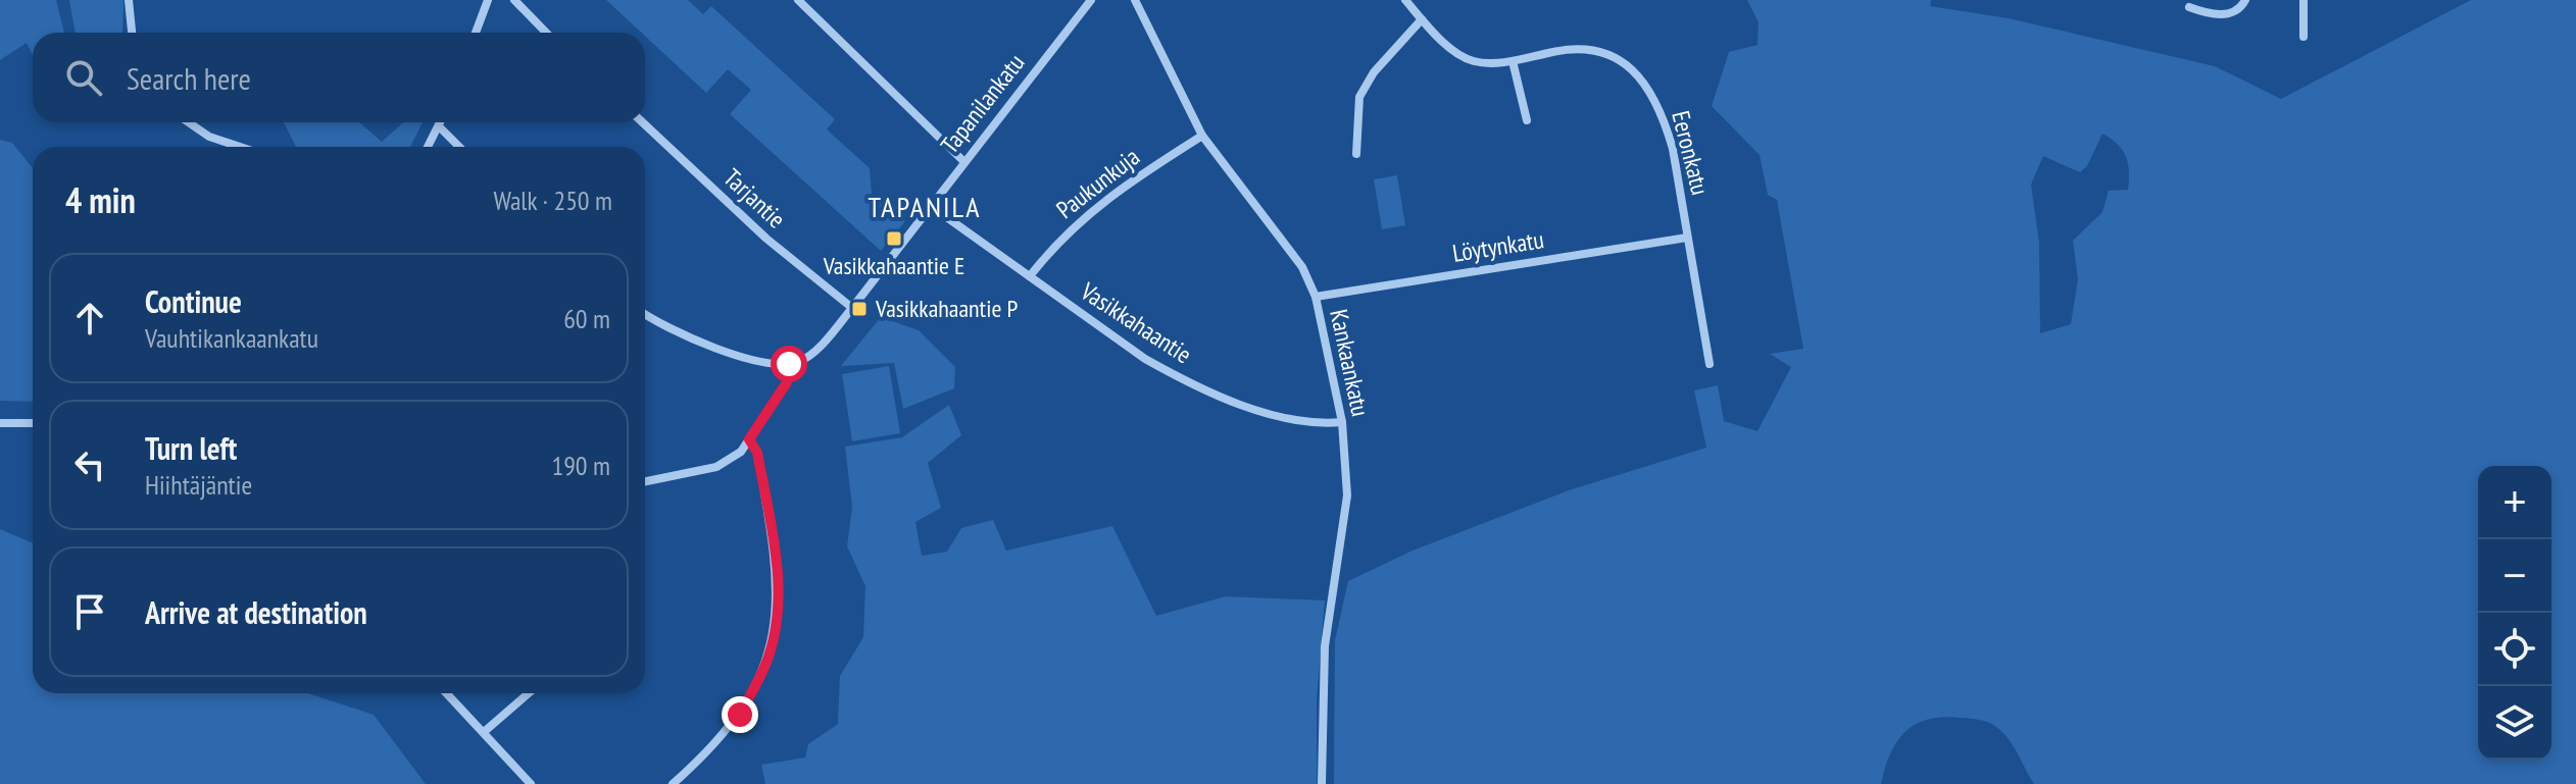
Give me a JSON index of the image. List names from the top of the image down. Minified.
{"streets":{"street":["Tapanilankatu","Eeronkatu","Paukunkuja","Tarjantie","Löytynkatu","Vasikkahaantie","Kankaankatu"]},"crossings":[["Tapanilankatu","Tarjantie"],["Tapanilankatu","Vasikkahaantie"],["Eeronkatu","Löytynkatu"],["Paukunkuja","Vasikkahaantie"],["Paukunkuja","Kankaankatu"],["Löytynkatu","Kankaankatu"],["Vasikkahaantie","Kankaankatu"]],"districts":["TAPANILA"],"places":{"transit":["Vasikkahaantie E","Vasikkahaantie P"]},"page":{"search":"Search here","heading":["4 min","Walk · 250 m"],"list":[["Continue","Vauhtikankaankatu","60 m"],["Turn left","Hiihtäjäntie","190 m"],"Arrive at destination"],"map_buttons":["+","−"]}}
